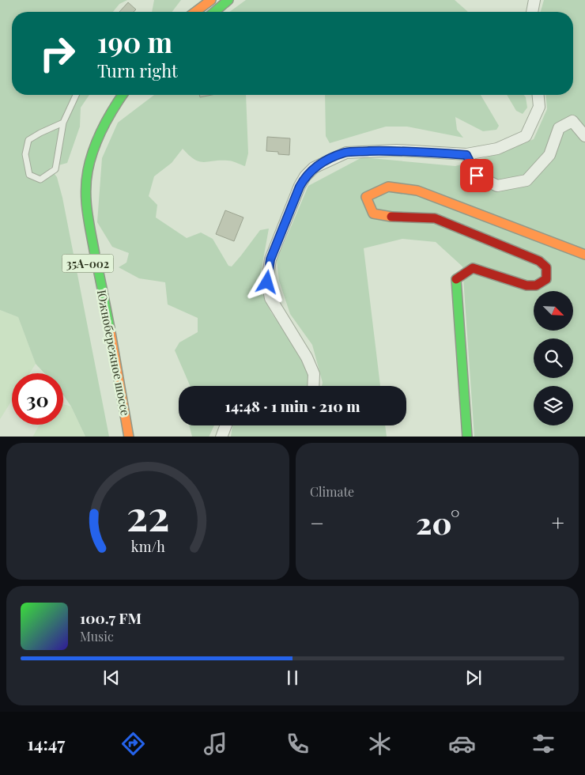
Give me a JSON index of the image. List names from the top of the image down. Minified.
{"streets":{"main road":["35А-002","Южнобережное шоссе"]},"north":"bottom right","page":{"turn":["190 m","Turn right"],"limit":"30","trip":"14:48 · 1 min · 210 m","tile":"Climate","heat":["−","20°","+"],"song":["100.7 FM","Music"],"tabs":"14:47","gauge":["22","km/h"]}}
